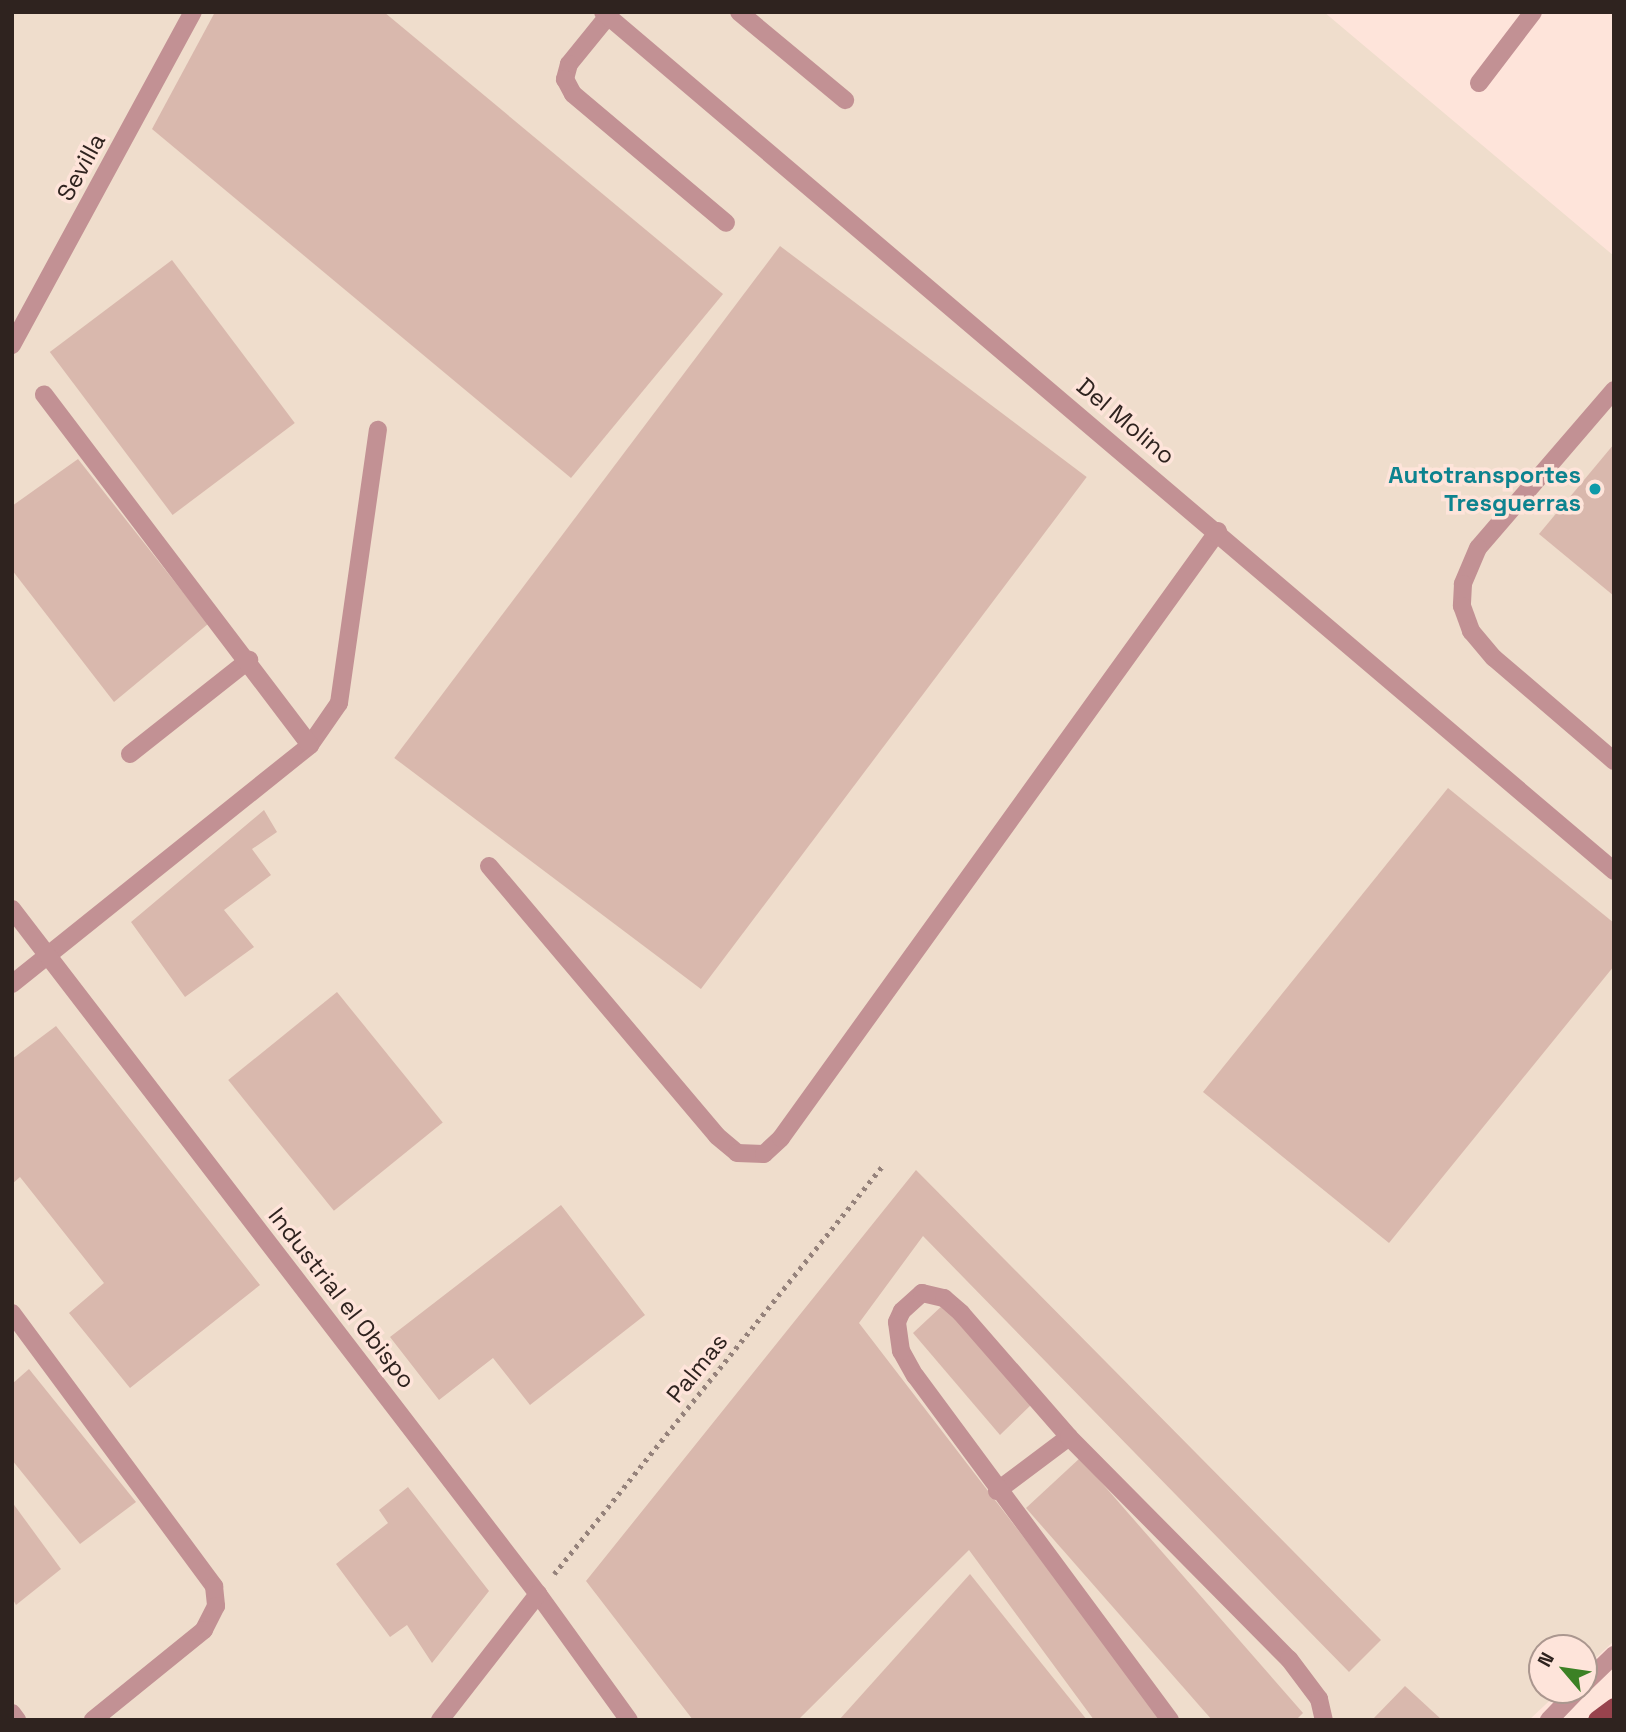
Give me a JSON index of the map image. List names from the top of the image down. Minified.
{"streets":{"street":["Sevilla","Del Molino","Industrial el Obispo"],"path":["Palmas"]},"crossings":[["Industrial el Obispo","Palmas"]],"places":["Autotransportes Tresguerras"],"north":"top left"}
